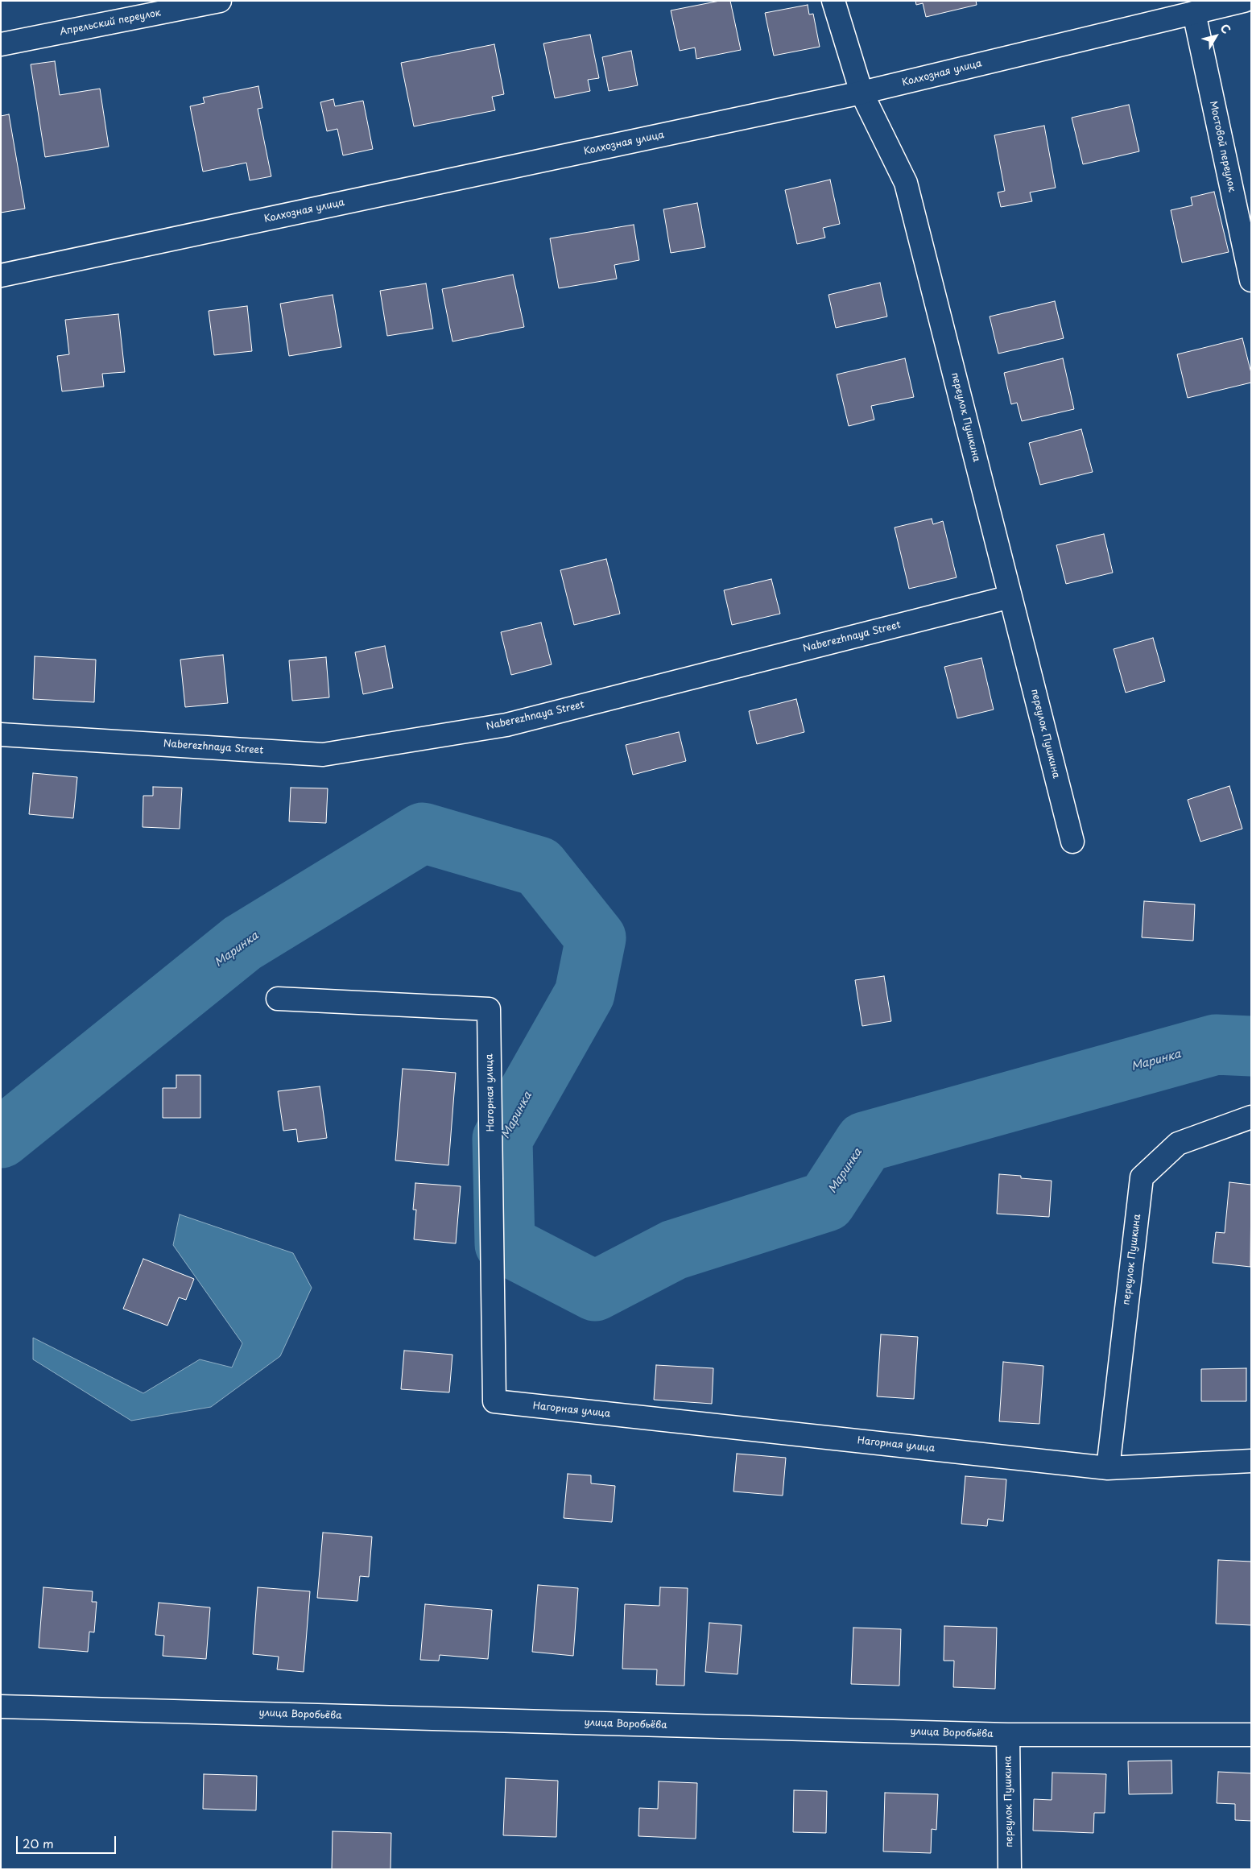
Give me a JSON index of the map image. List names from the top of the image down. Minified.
{"streets":{"street":["Апрельский переулок","Колхозная улица","Мостовой переулок","переулок Пушкина","Naberezhnaya Street","Нагорная улица","улица Воробьёва"]},"crossings":[["Колхозная улица","Мостовой переулок"],["Колхозная улица","переулок Пушкина"],["переулок Пушкина","Naberezhnaya Street"],["переулок Пушкина","Нагорная улица"],["переулок Пушкина","улица Воробьёва"]],"water":["Маринка"],"scale_bar":"20 m","north":"top right"}
